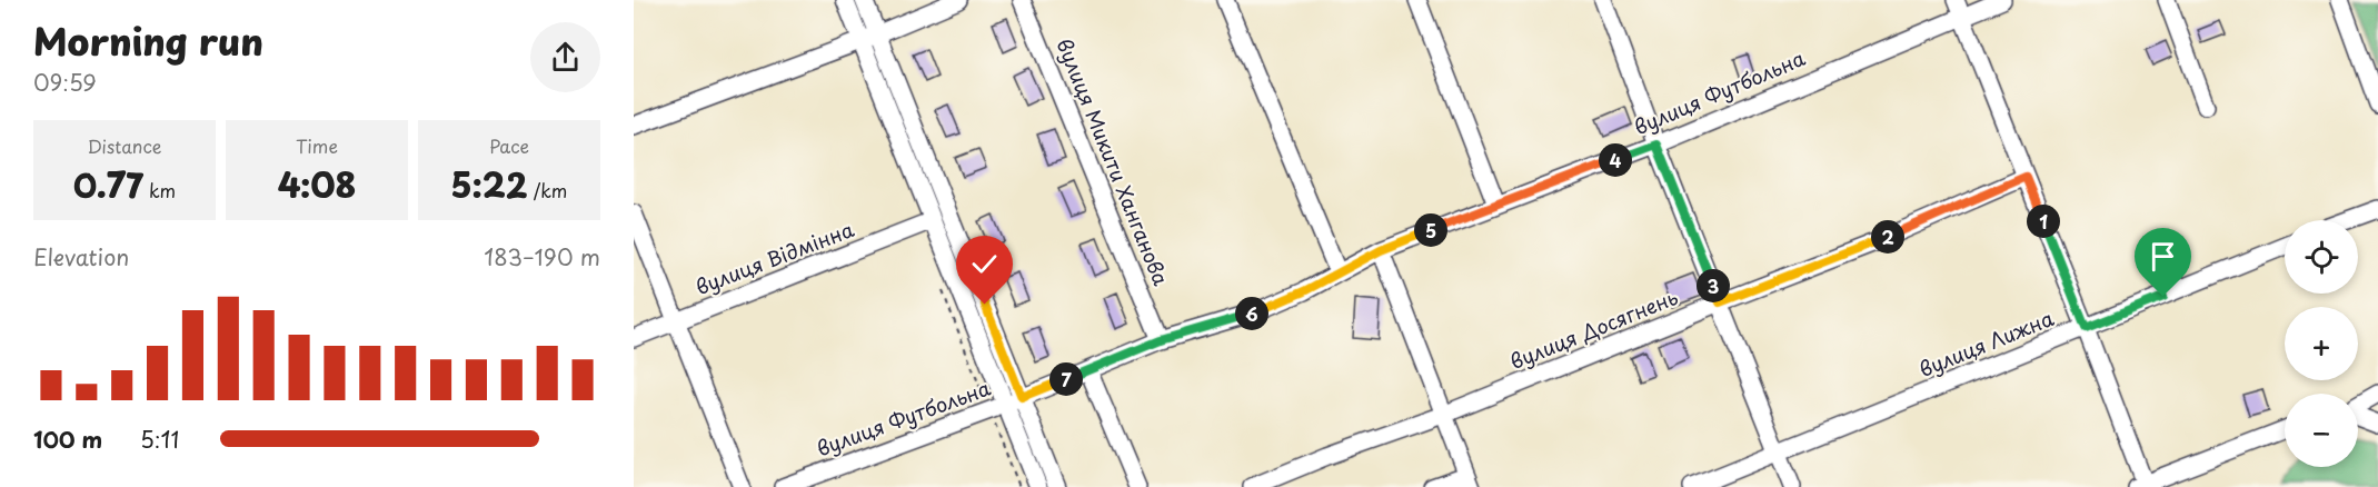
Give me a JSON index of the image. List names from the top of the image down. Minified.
{"streets":{"street":["вулиця Футбольна","вулиця Микити Ханганова","вулиця Відмінна","вулиця Досягнень","вулиця Лижна"]},"crossings":[["вулиця Футбольна","вулиця Микити Ханганова"]],"page":{"heading":["Morning run","09:59"],"stats":[["Distance","0.77 km"],["Time","4:08"],["Pace","5:22 /km"]],"pins":["4","1","5","2","3","6","7"],"map_buttons":["+","−"],"chart":["Elevation","183–190 m"],"list":[{"name":"100 m","note":"5:11"}]}}
